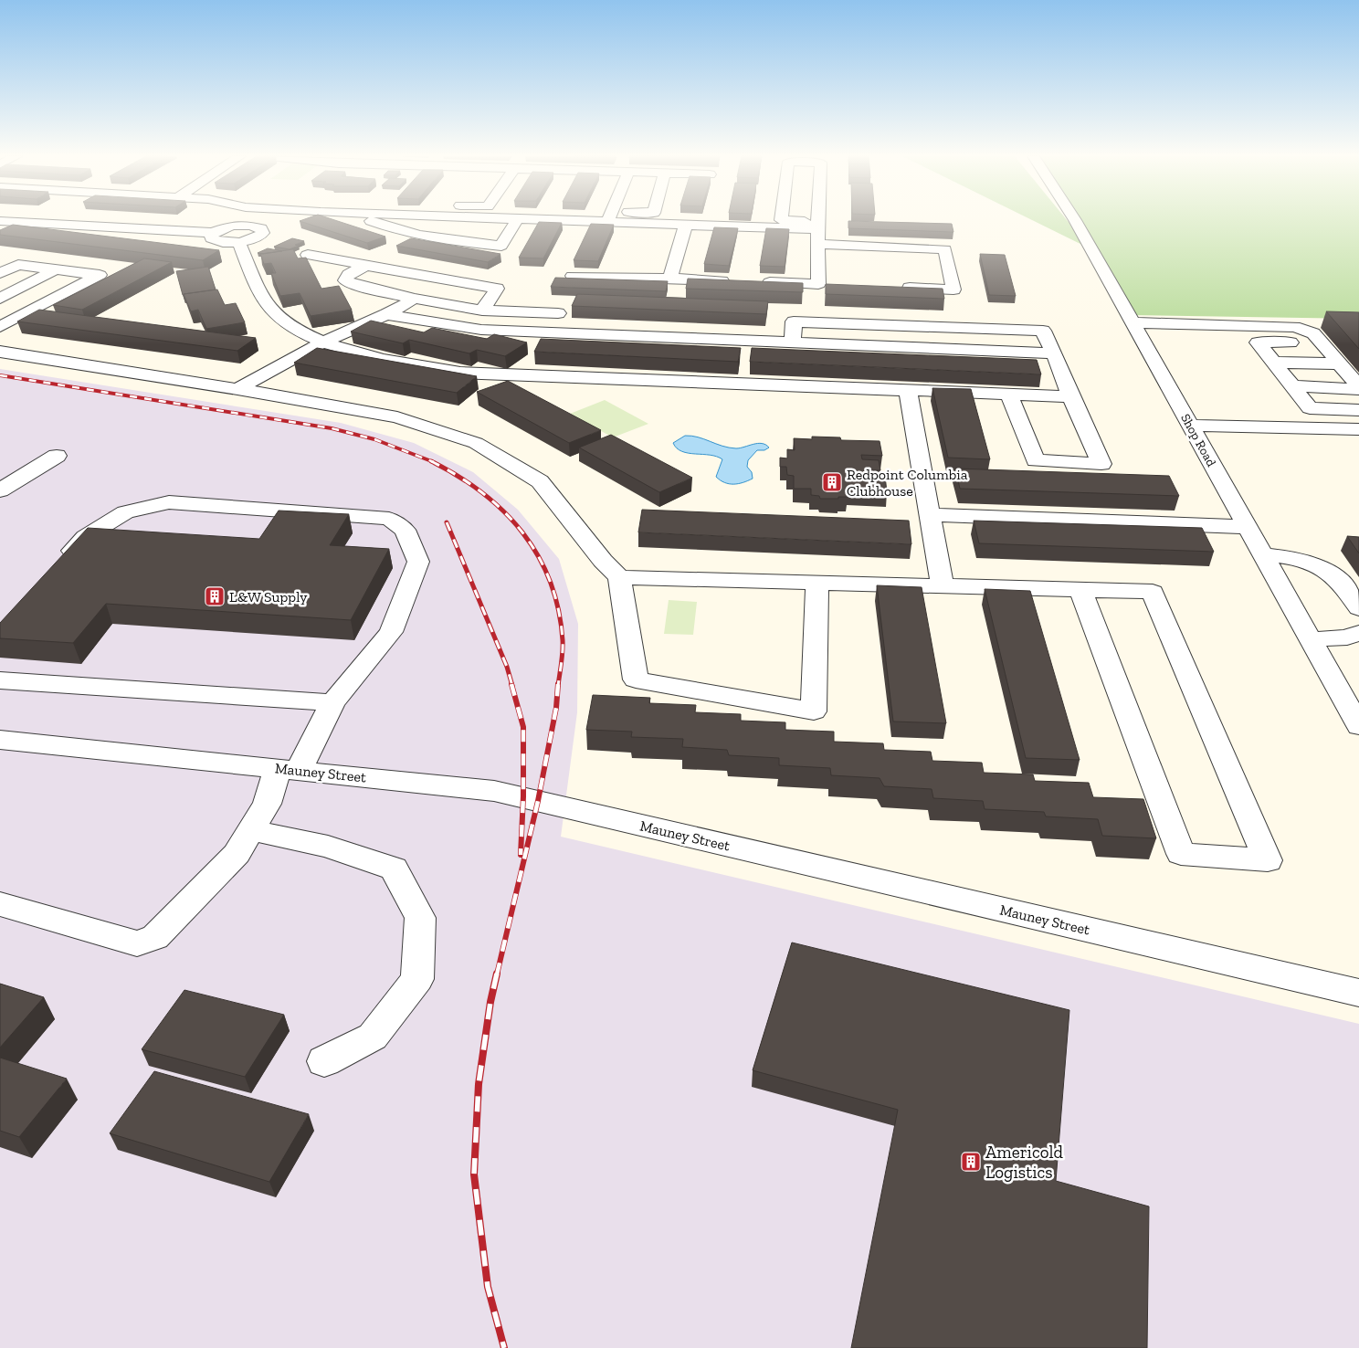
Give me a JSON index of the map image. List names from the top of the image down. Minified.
{"streets":{"street":["Shop Road","Mauney Street"]},"places":{"building":["Redpoint Columbia Clubhouse","L&W Supply","Americold Logistics"]}}
